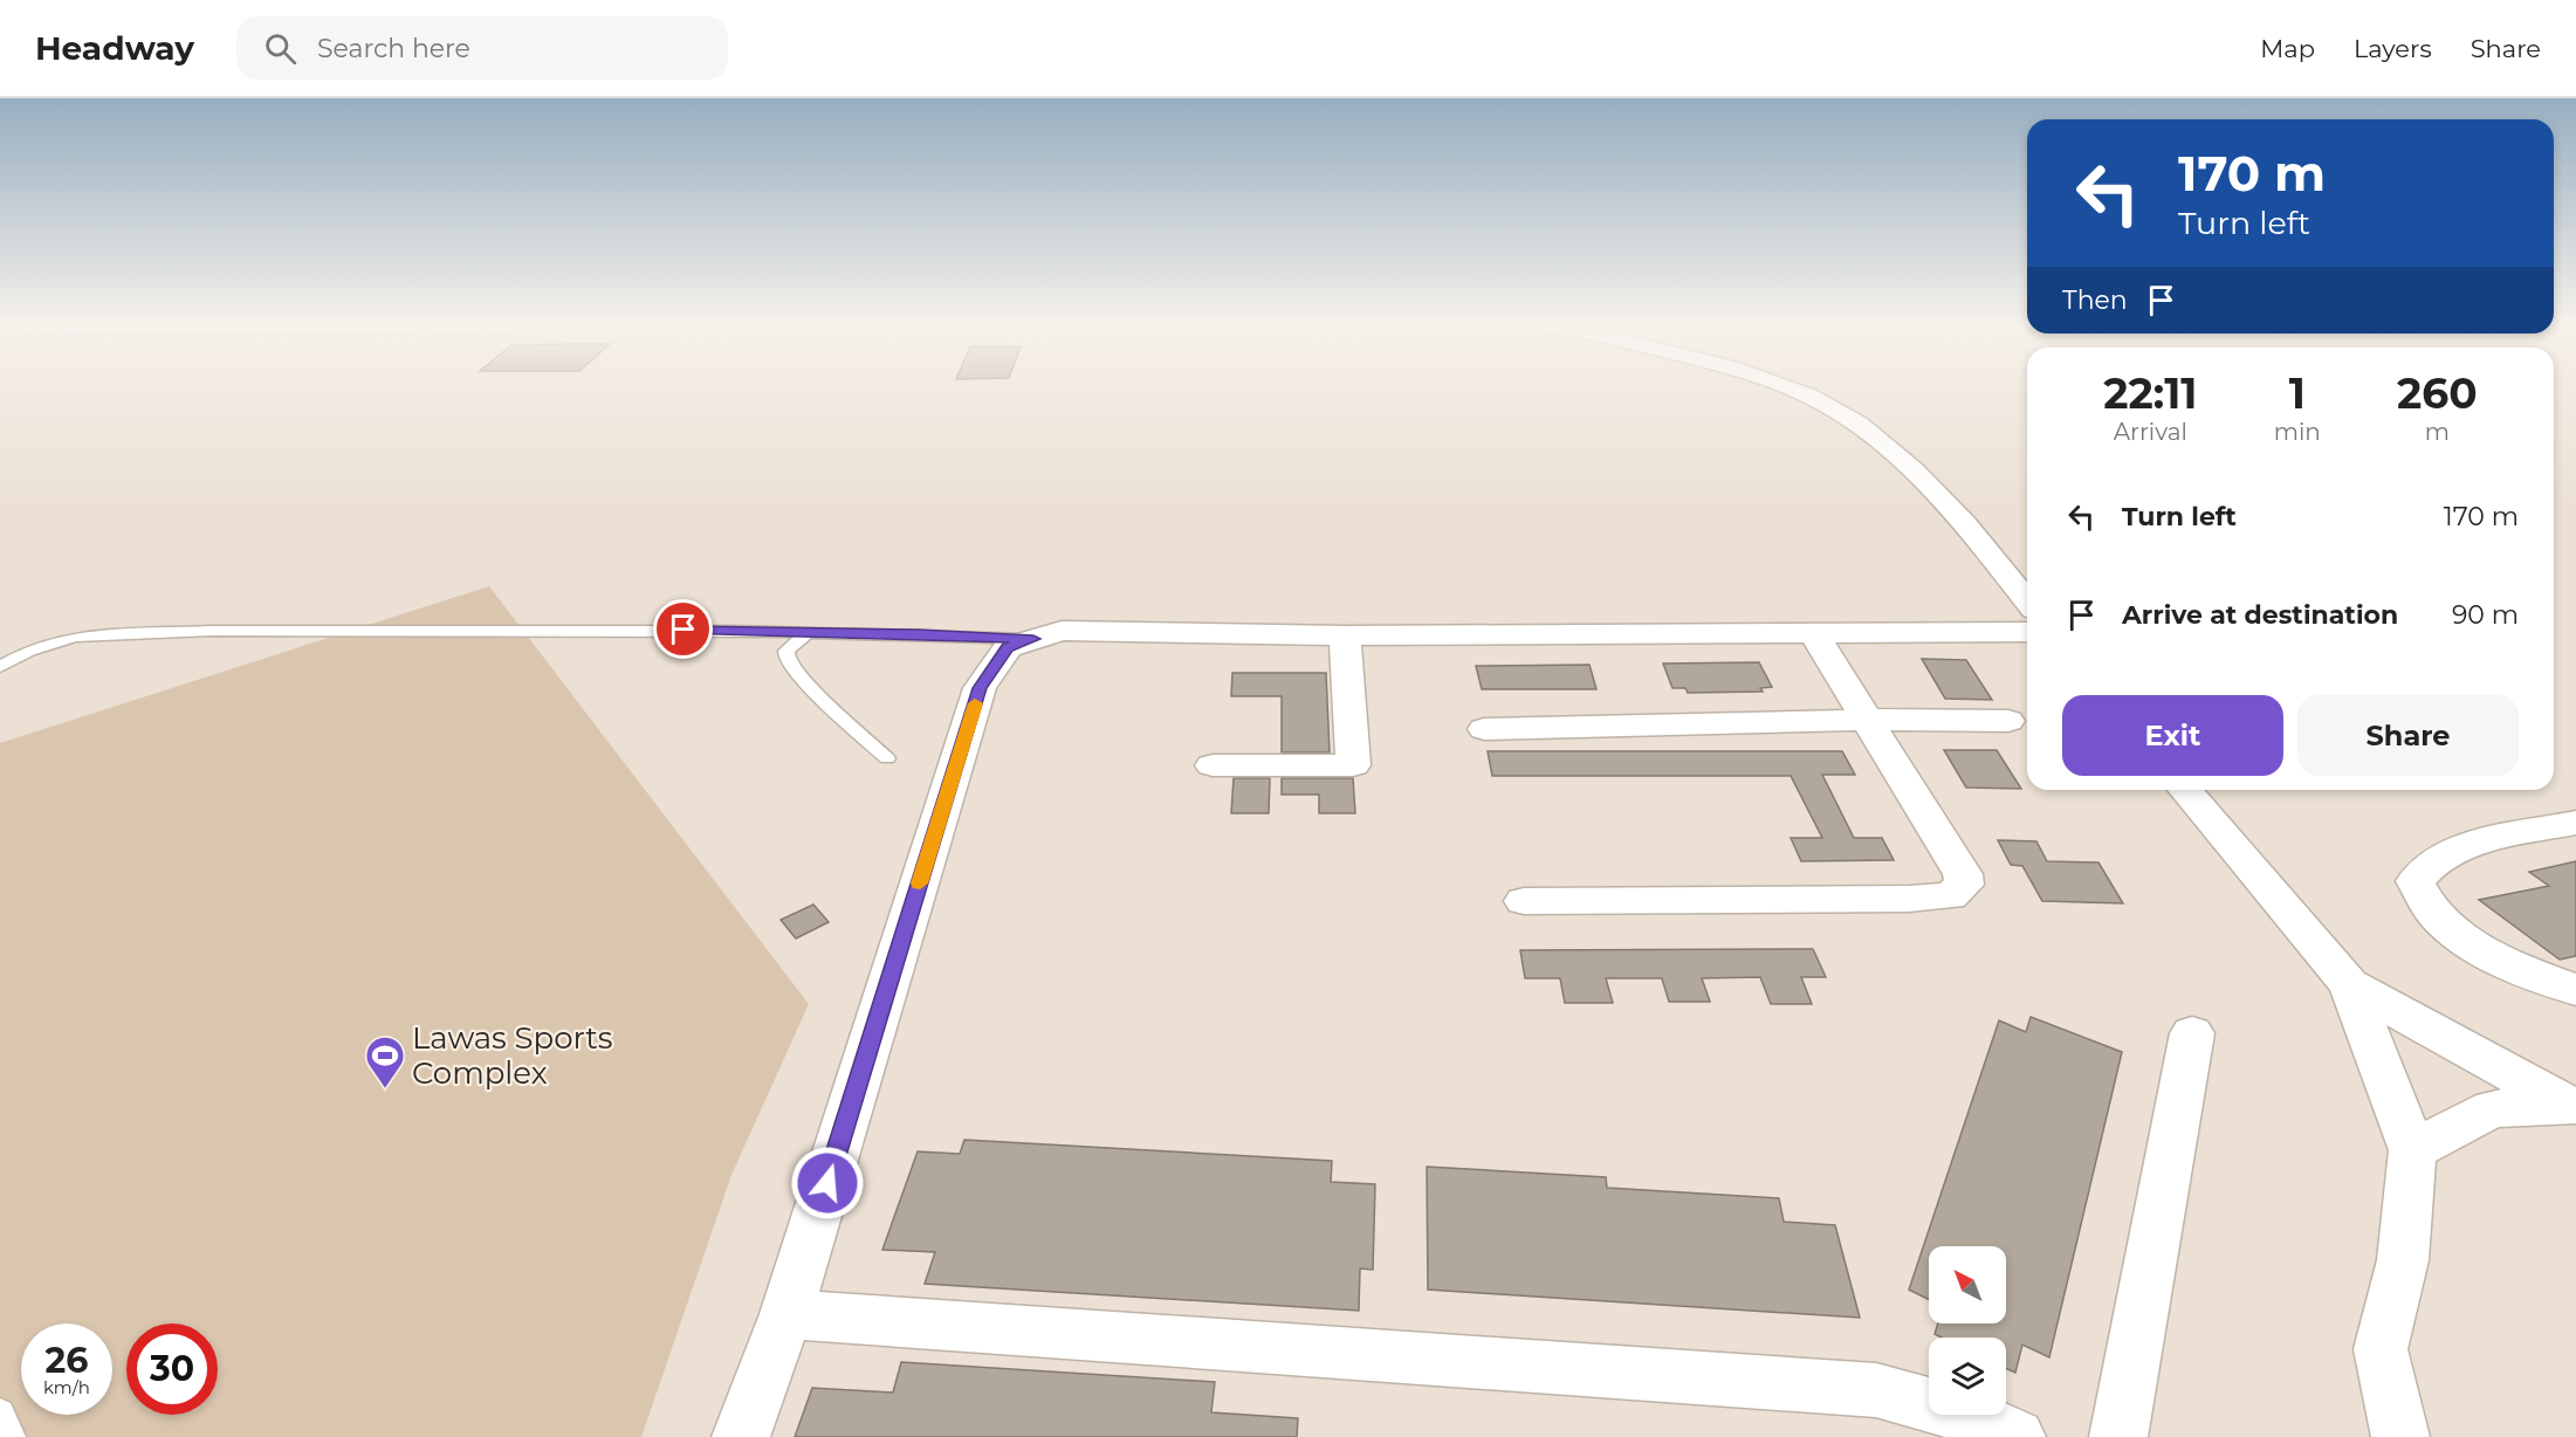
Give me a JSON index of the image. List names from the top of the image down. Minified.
{"places":{"sports":["Lawas Sports Complex"]},"north":"top left","page":{"header":"Headway","search":"Search here","nav":["Map","Layers","Share"],"turn":["170 m","Turn left"],"then":"Then","eta":["22:11","Arrival","1","min","260","m"],"list":[{"name":"Turn left","value":"170 m"},{"name":"Arrive at destination","value":"90 m"}],"buttons":["Exit","Share"],"speed":"26 km/h","limit":"30"}}
